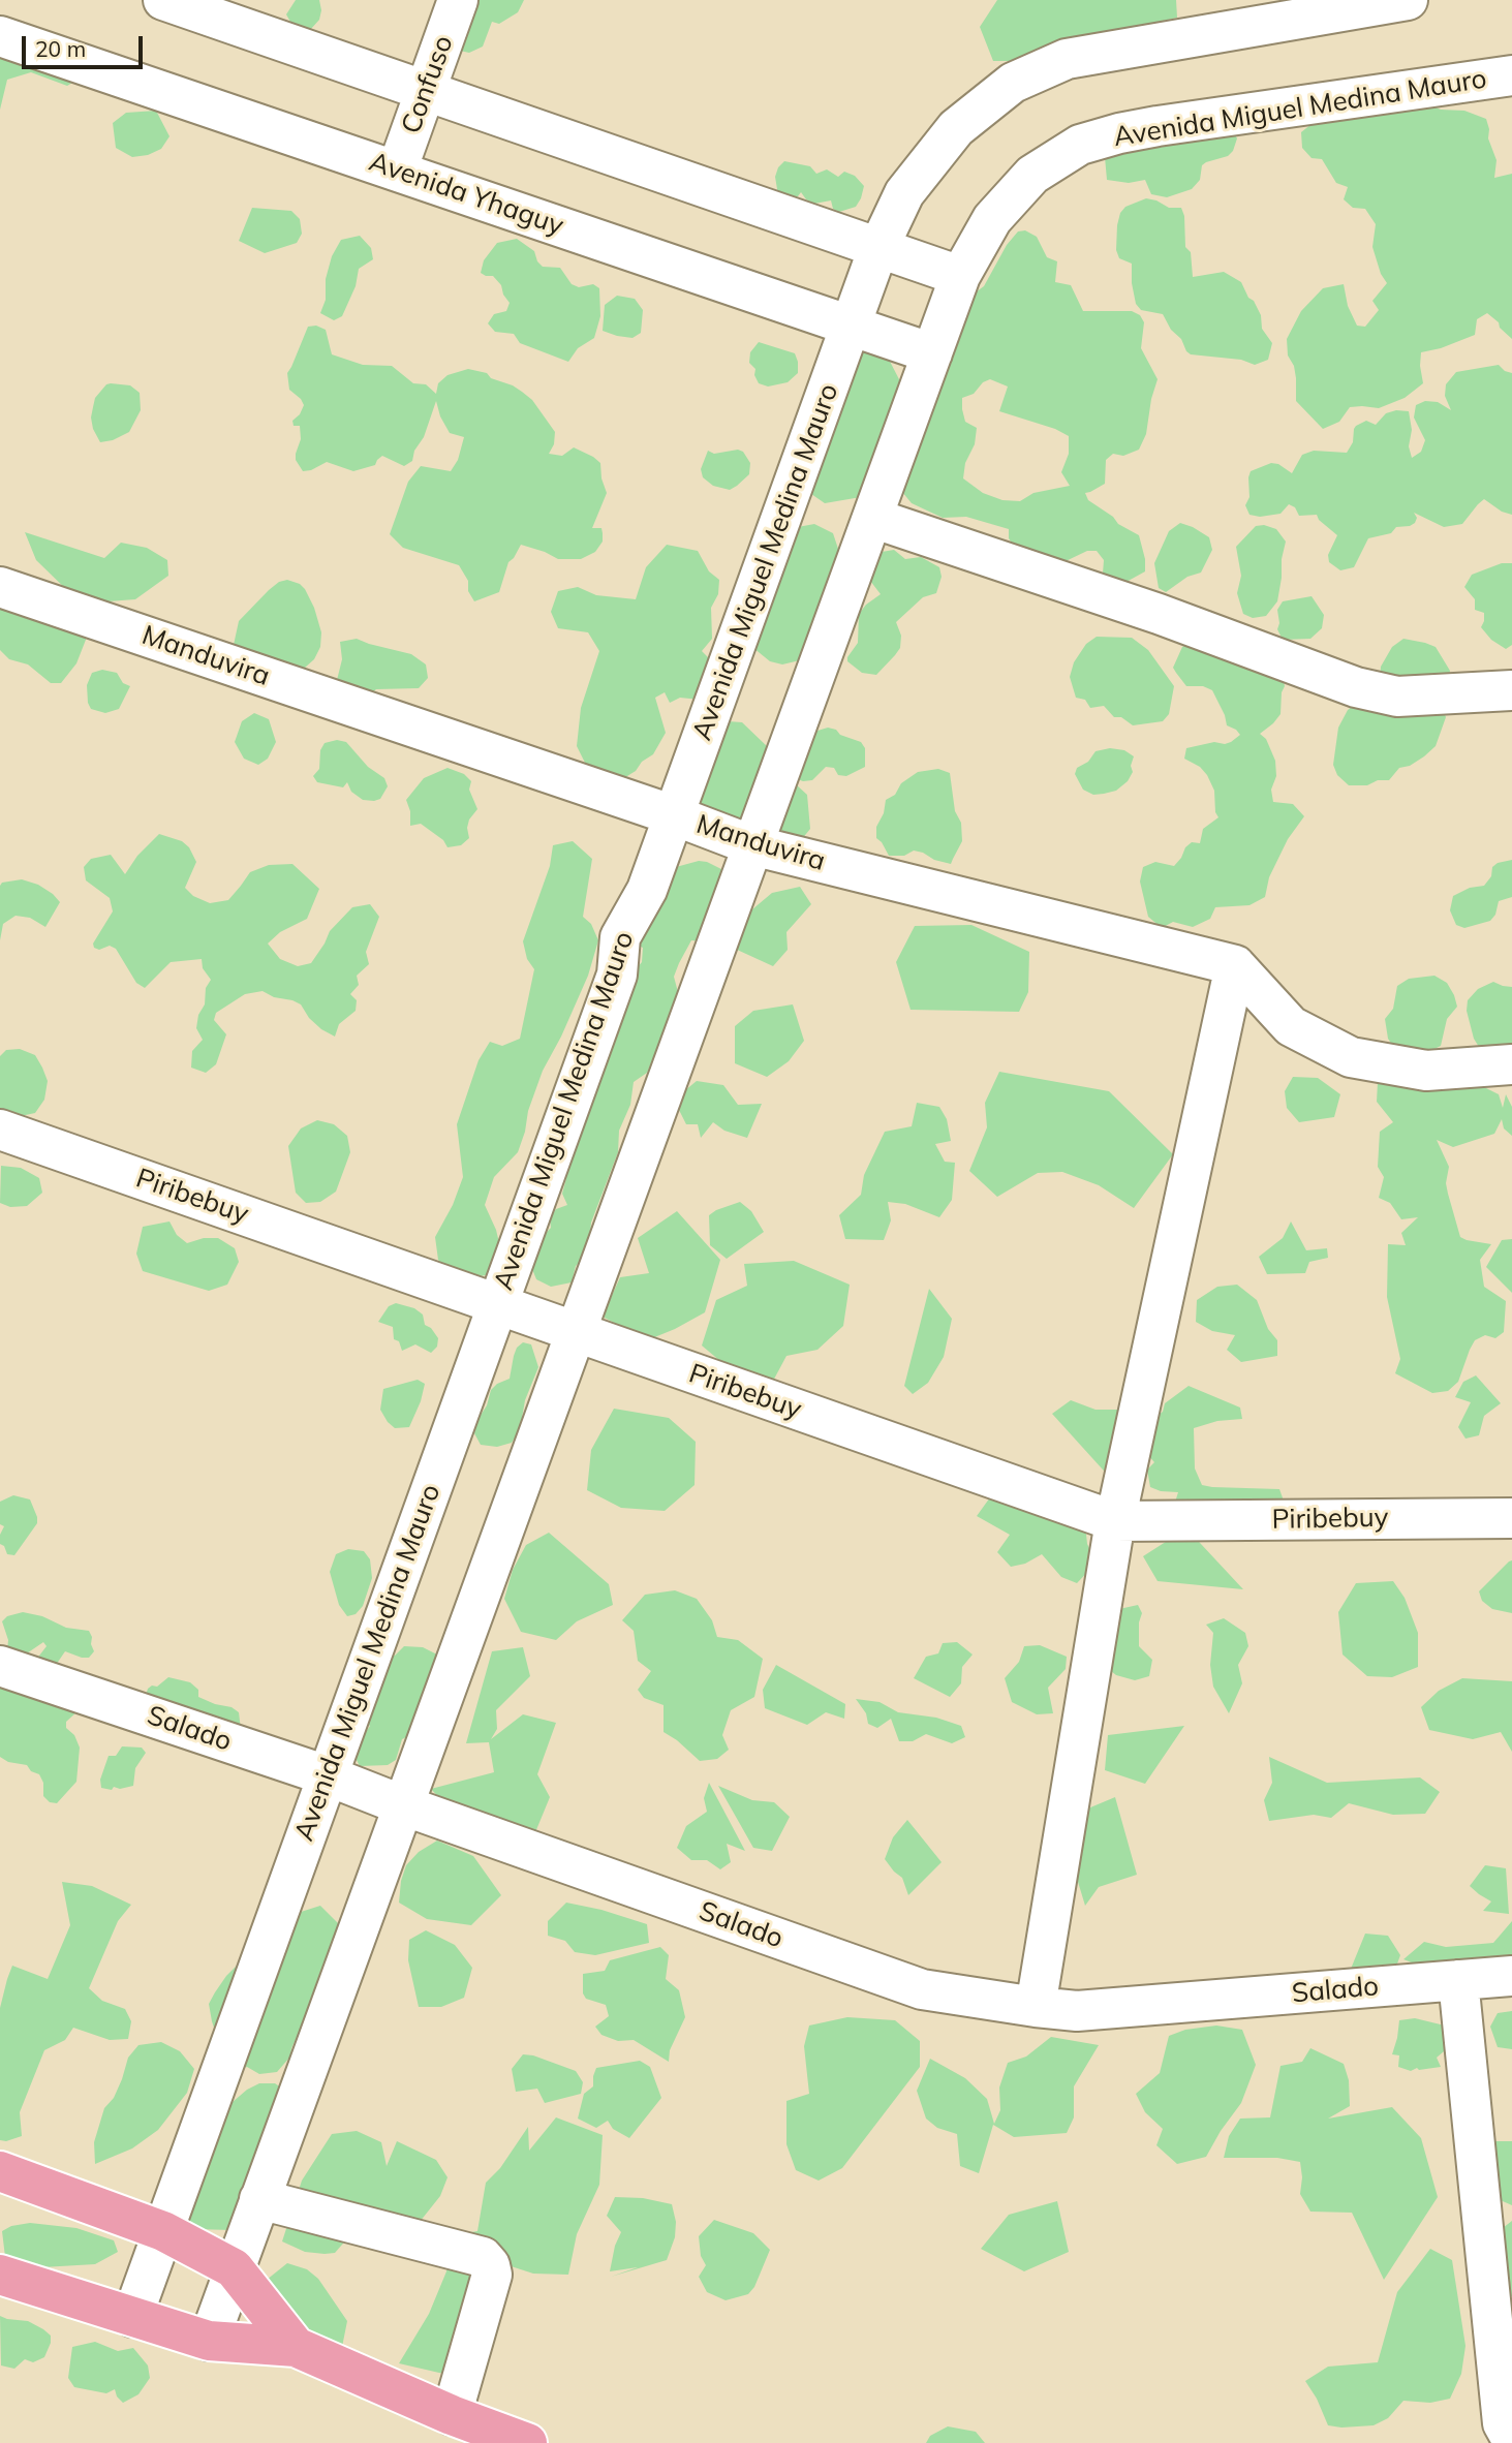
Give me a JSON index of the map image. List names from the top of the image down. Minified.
{"streets":{"street":["Confuso","Avenida Miguel Medina Mauro","Avenida Yhaguy","Manduvira","Piribebuy","Salado"]},"crossings":[["Confuso","Avenida Yhaguy"],["Avenida Miguel Medina Mauro","Avenida Yhaguy"],["Avenida Miguel Medina Mauro","Manduvira"],["Avenida Miguel Medina Mauro","Piribebuy"],["Avenida Miguel Medina Mauro","Salado"]],"scale_bar":"20 m"}
